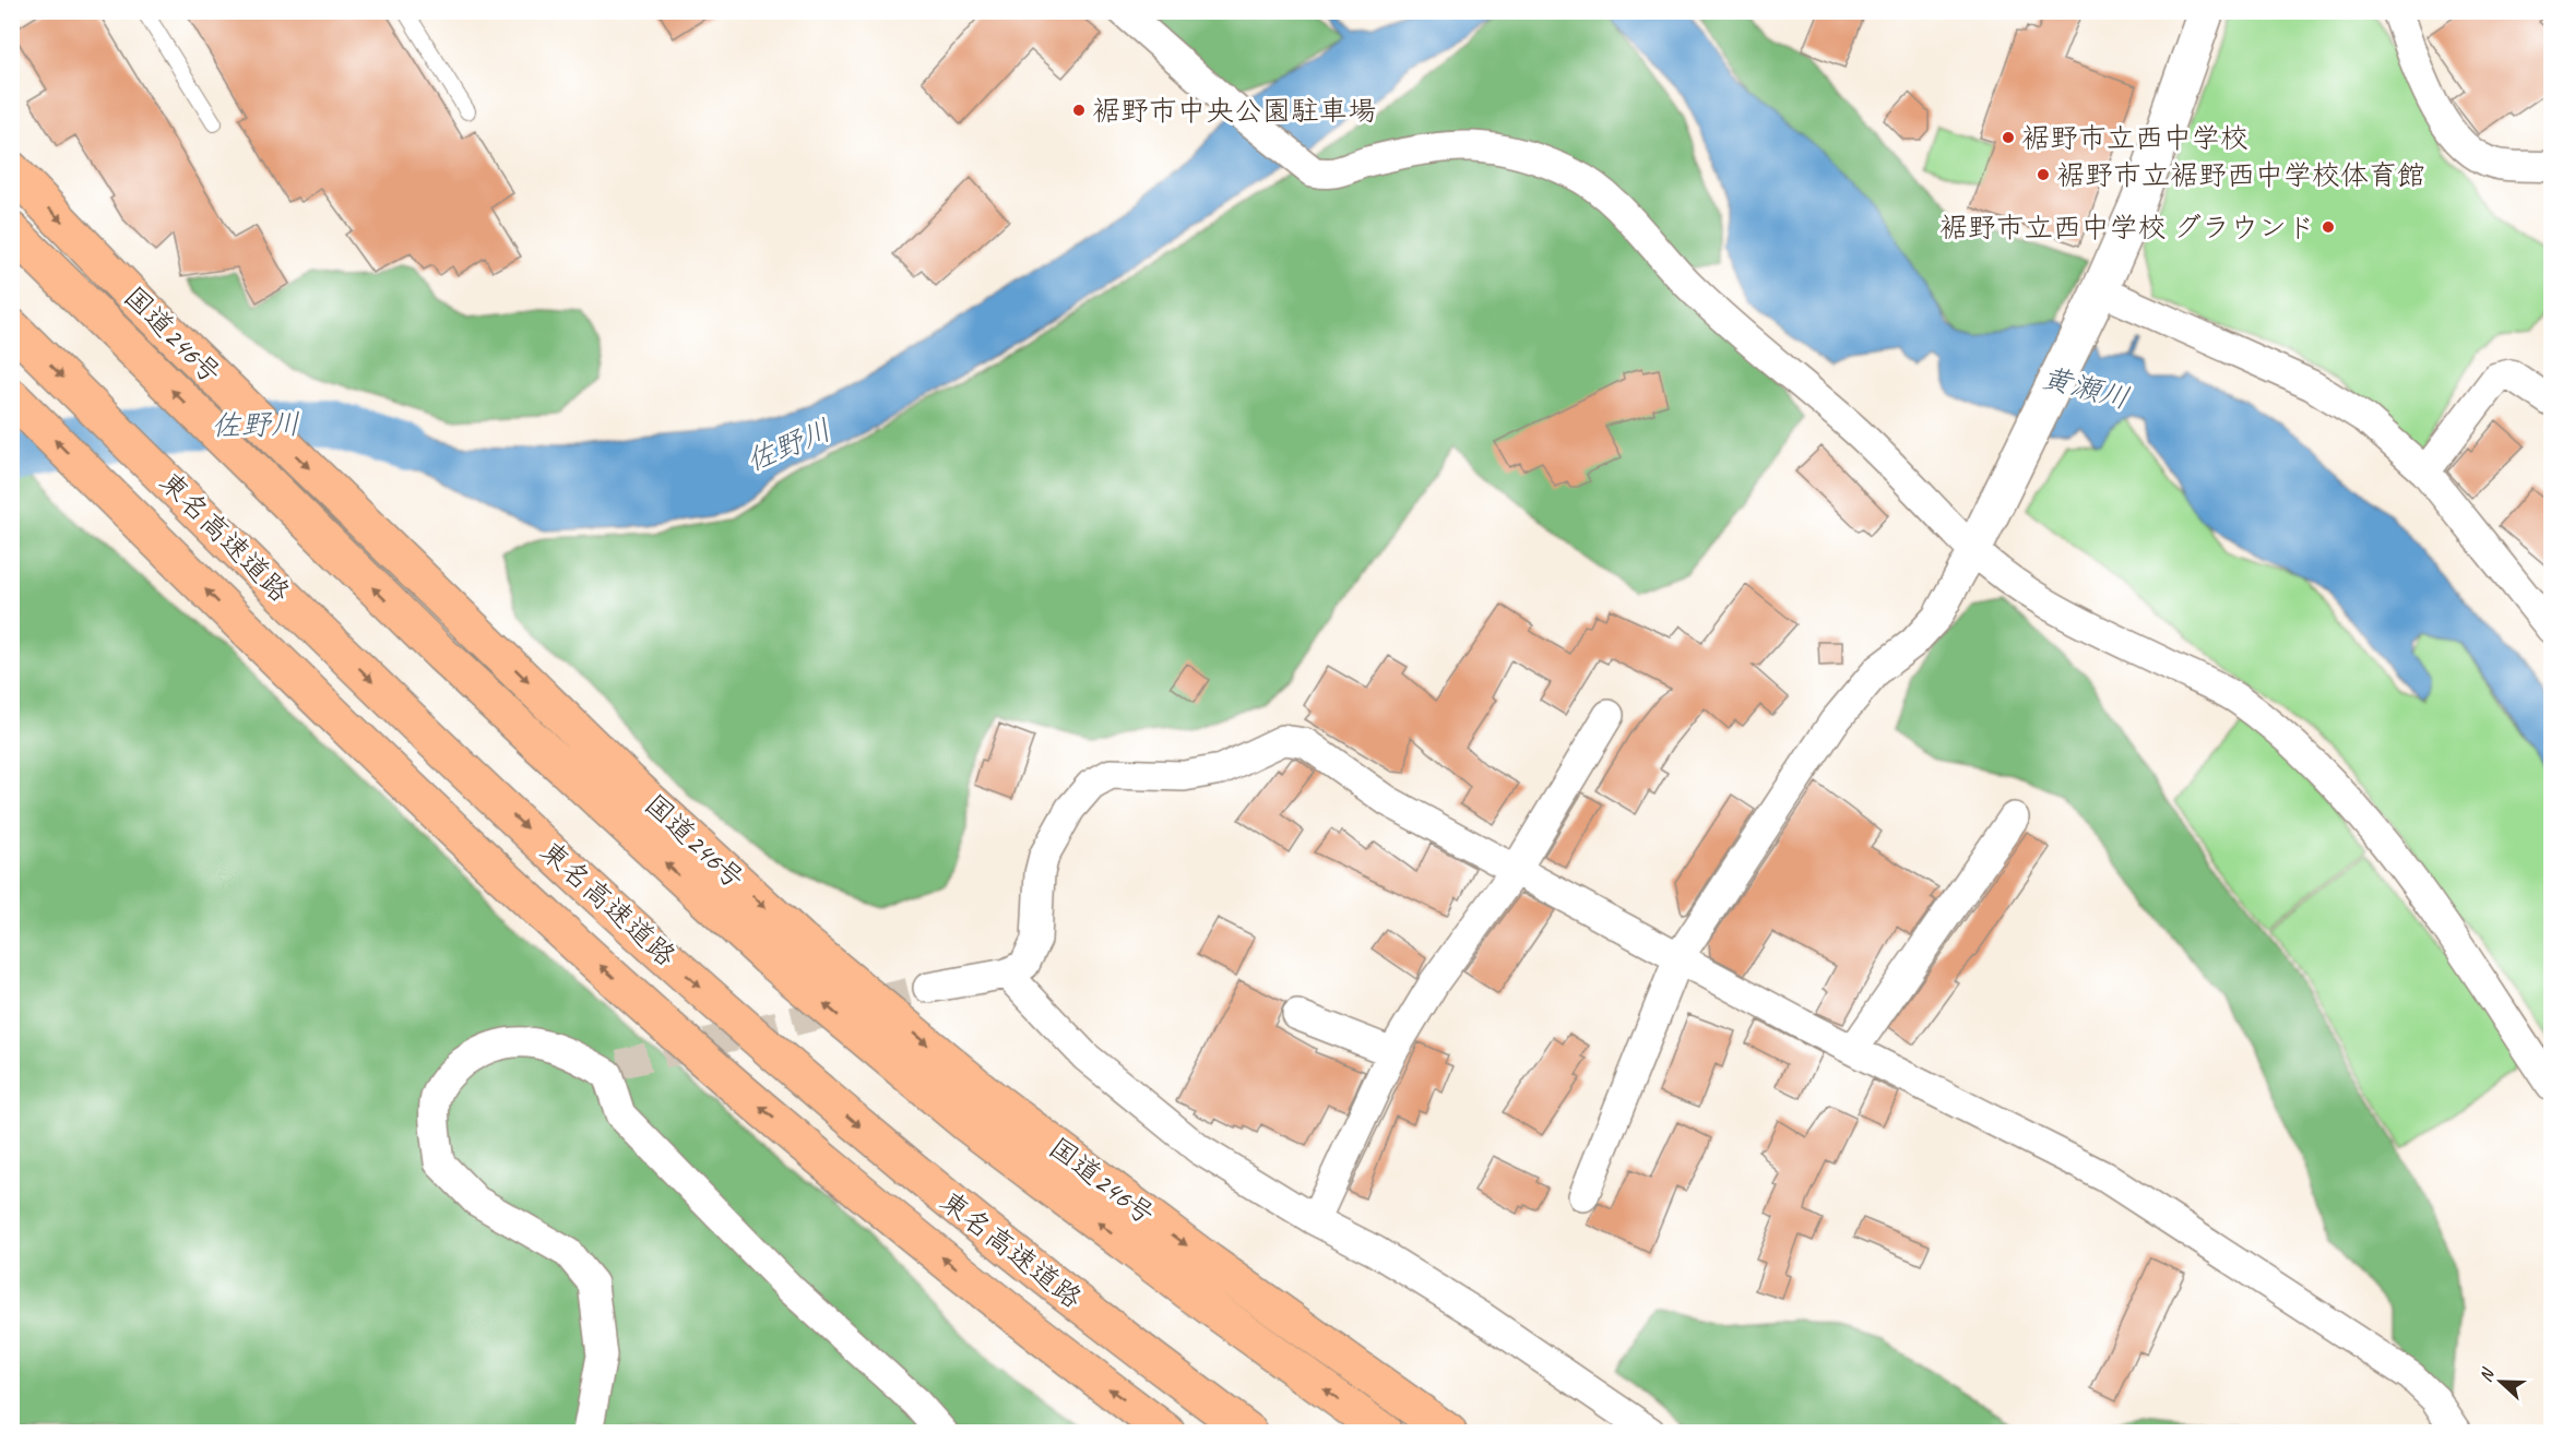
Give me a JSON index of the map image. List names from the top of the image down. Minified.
{"streets":{"highway":["国道246号","東名高速道路"]},"water":["黄瀬川","佐野川"],"places":["裾野市中央公園駐車場","裾野市立西中学校","裾野市立裾野西中学校体育館","裾野市立西中学校 グラウンド"],"north":"left"}
